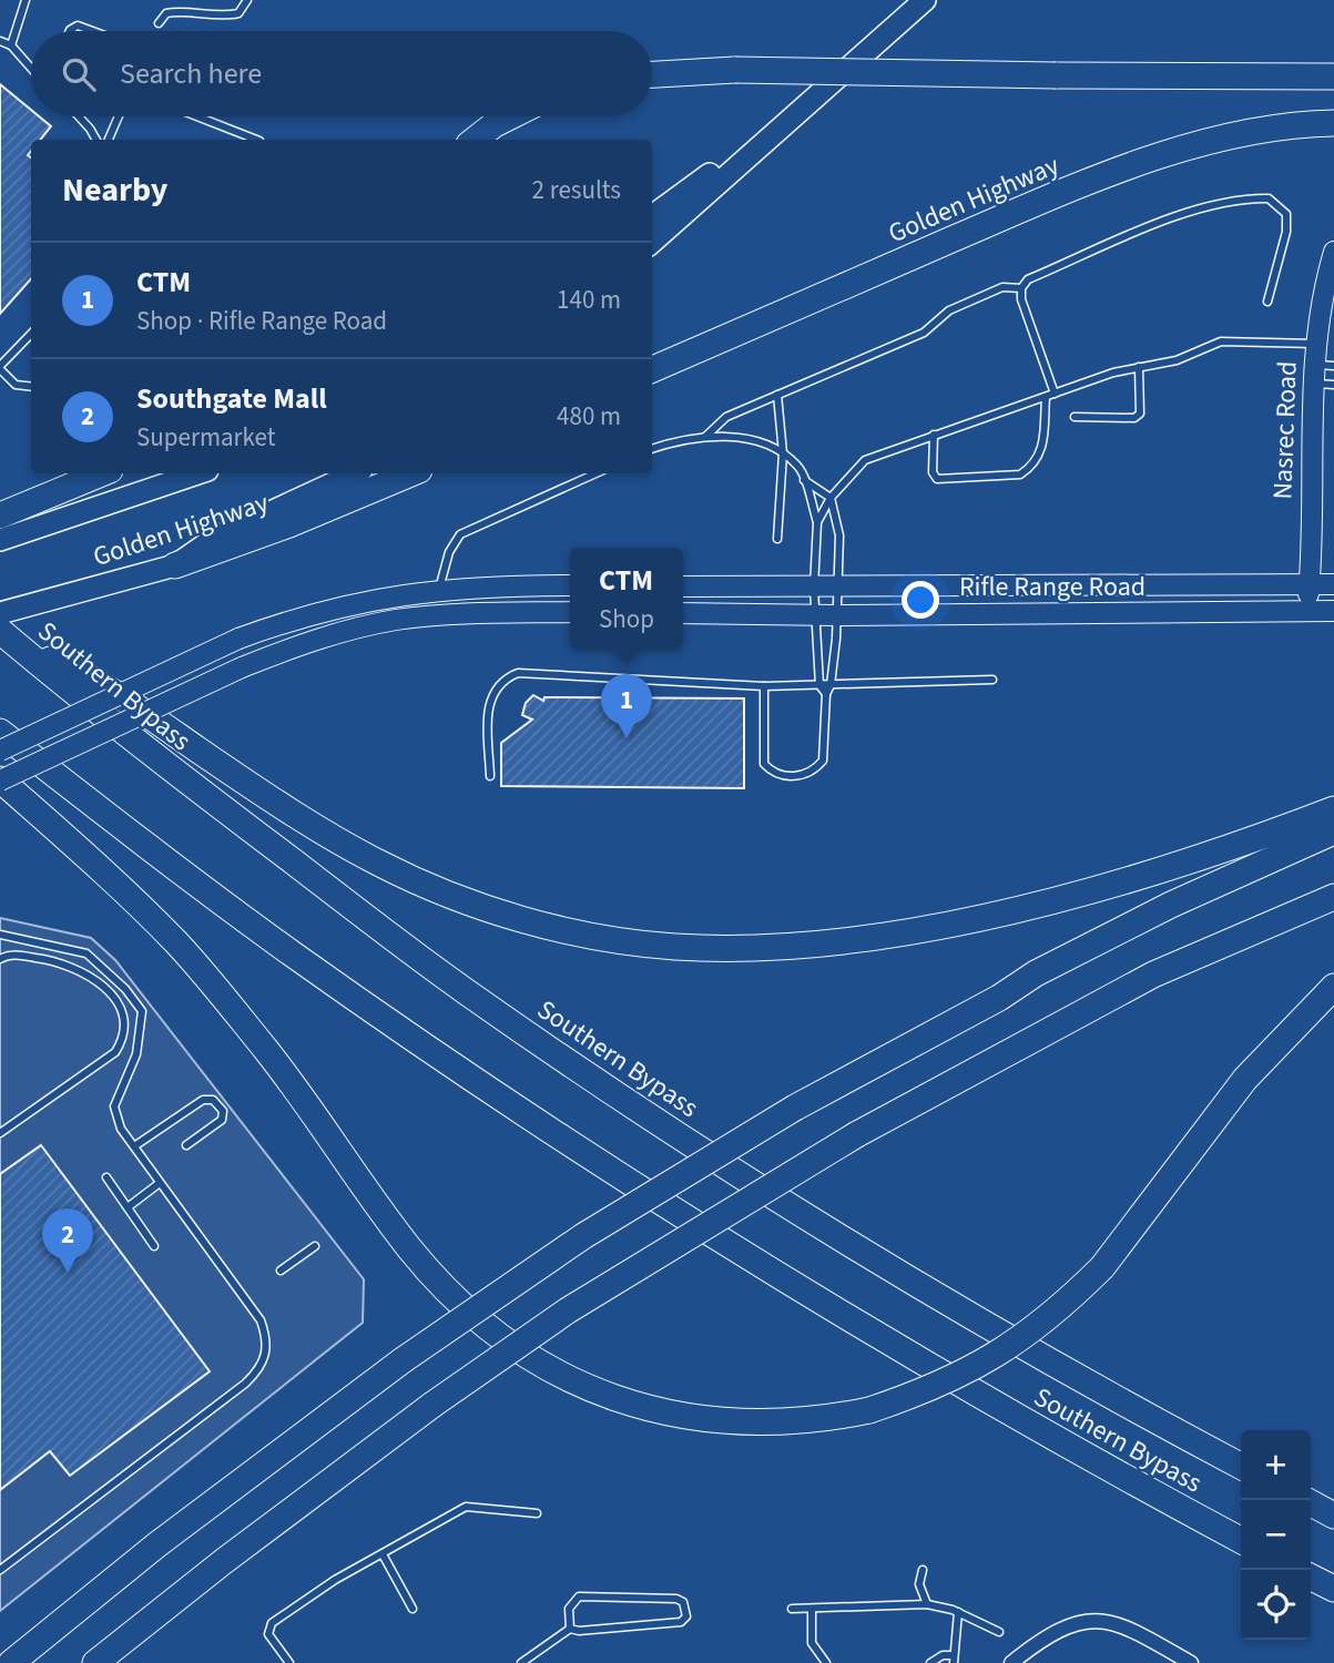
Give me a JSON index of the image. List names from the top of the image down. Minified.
{"streets":{"highway":["Golden Highway","Southern Bypass"],"main road":["Nasrec Road","Rifle Range Road"]},"crossings":[["Nasrec Road","Rifle Range Road"]],"page":{"search":"Search here","heading":["Nearby","2 results"],"list":[{"mark":"1","name":"CTM","note":"Shop · Rifle Range Road","value":"140 m"},{"mark":"2","name":"Southgate Mall","note":"Supermarket","value":"480 m"}],"popup":["CTM","Shop"],"pins":["1","2"],"map_buttons":["+","−"]}}
